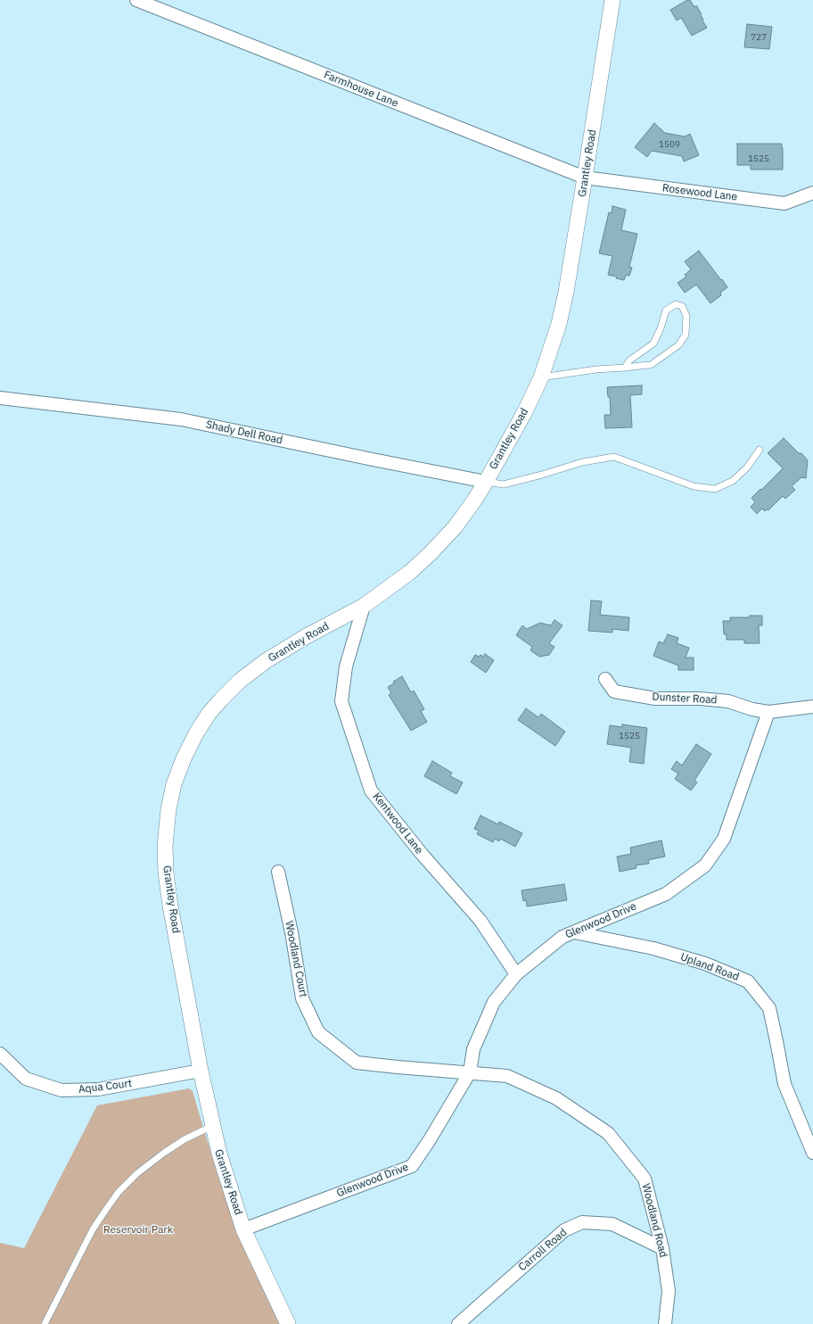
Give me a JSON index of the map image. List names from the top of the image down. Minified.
{"streets":{"street":["Farmhouse Lane","Grantley Road","Rosewood Lane","Shady Dell Road","Dunster Road","Kentwood Lane","Glenwood Drive","Woodland Court","Upland Road","Aqua Court","Woodland Road","Carroll Road"]},"crossings":[["Farmhouse Lane","Grantley Road"],["Farmhouse Lane","Rosewood Lane"],["Grantley Road","Rosewood Lane"],["Grantley Road","Shady Dell Road"],["Grantley Road","Kentwood Lane"],["Grantley Road","Glenwood Drive"],["Grantley Road","Aqua Court"],["Dunster Road","Glenwood Drive"],["Kentwood Lane","Glenwood Drive"],["Glenwood Drive","Woodland Court"],["Glenwood Drive","Upland Road"],["Glenwood Drive","Woodland Road"],["Woodland Court","Woodland Road"],["Woodland Road","Carroll Road"]],"parks":["Reservoir Park"],"house_numbers":["727","1509","1525","1525"]}
